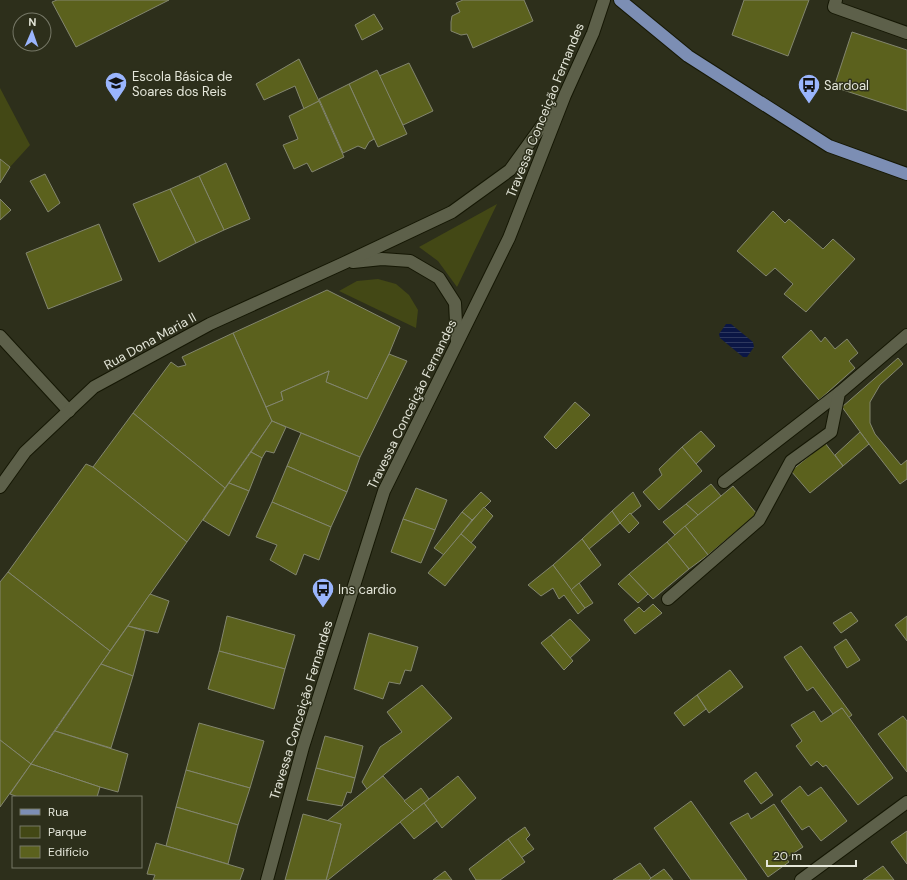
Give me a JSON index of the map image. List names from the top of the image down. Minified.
{"streets":{"street":["Travessa Conceição Fernandes","Rua Dona Maria II"]},"crossings":[["Travessa Conceição Fernandes","Rua Dona Maria II"]],"places":{"school or university":["Escola Básica de Soares dos Reis"],"bus stop":["Sardoal","Ins cardio"]},"legend":["Rua","Parque","Edifício"],"scale_bar":"20 m","north":"top"}
